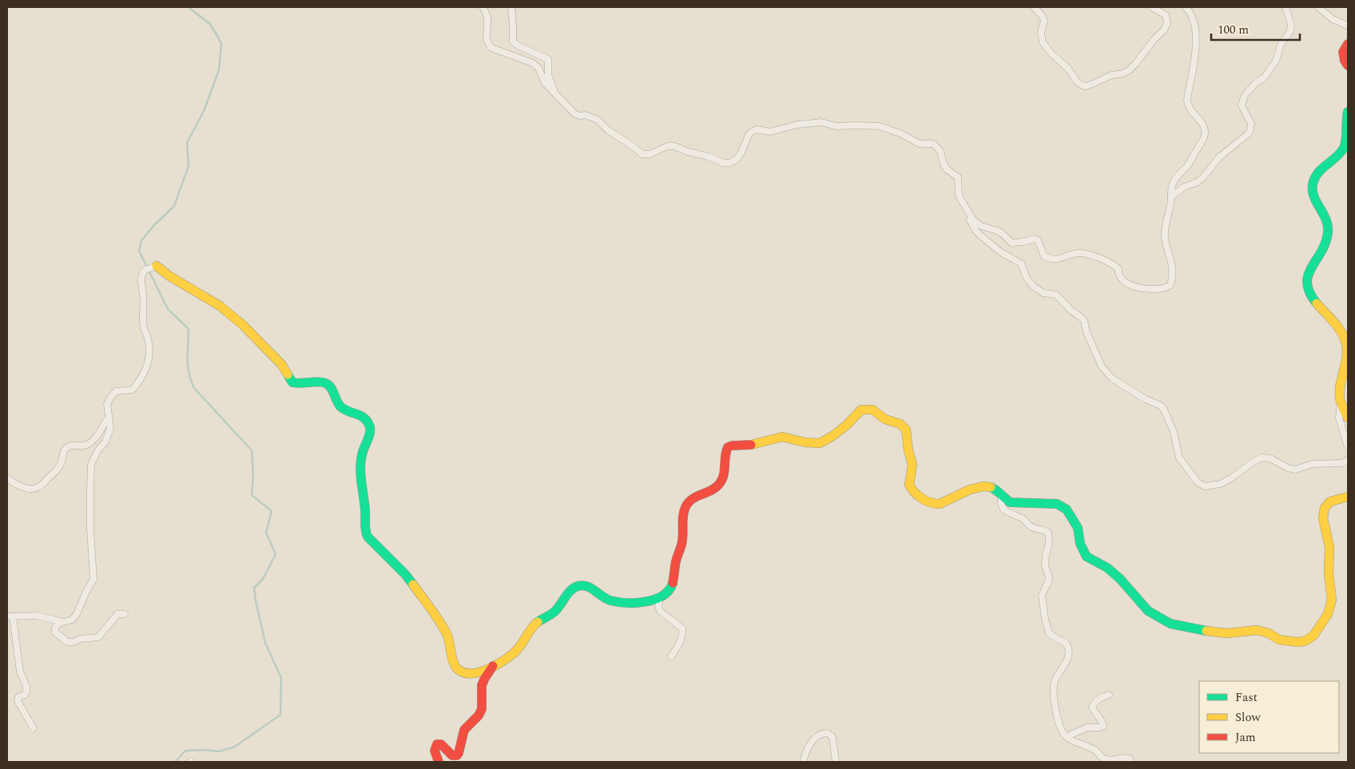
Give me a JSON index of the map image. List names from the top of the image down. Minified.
{"legend":["Fast","Slow","Jam"],"scale_bar":"100 m"}
